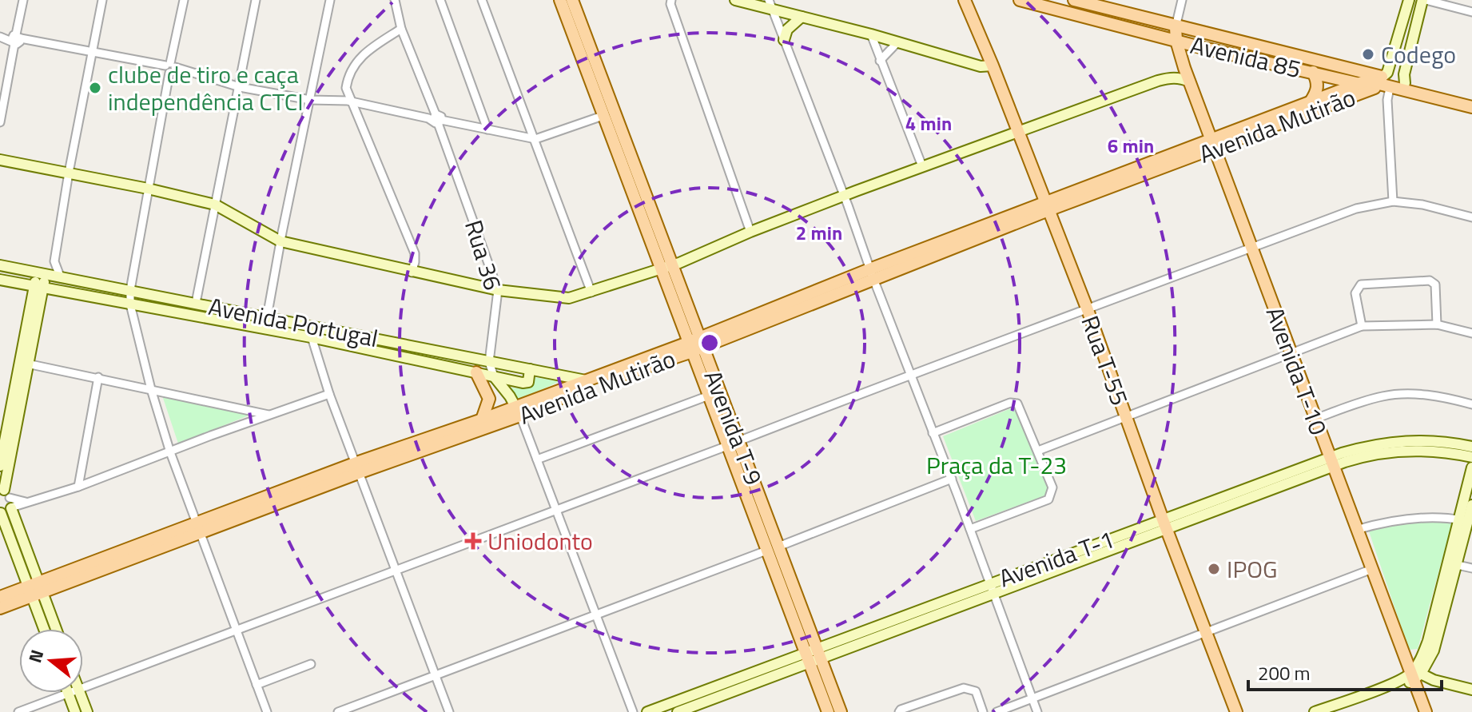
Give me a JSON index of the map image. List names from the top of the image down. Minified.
{"streets":{"main road":["Avenida 85","Avenida Mutirão","Rua 36","Avenida Portugal","Rua T-55","Avenida T-10","Avenida T-9","Avenida T-1"]},"crossings":[["Avenida 85","Avenida Mutirão"],["Avenida 85","Avenida T-10"],["Avenida Mutirão","Rua 36"],["Avenida Mutirão","Avenida Portugal"],["Avenida Mutirão","Rua T-55"],["Avenida Mutirão","Avenida T-10"],["Avenida Mutirão","Avenida T-9"],["Rua 36","Avenida Portugal"],["Rua T-55","Avenida T-1"],["Avenida T-10","Avenida T-1"],["Avenida T-9","Avenida T-1"]],"parks":["Praça da T-23"],"places":{"other":["Codego","clube de tiro e caça independência CTCI","IPOG"],"health":["Uniodonto"]},"scale_bar":"200 m","north":"left","rings":["4 min","6 min","2 min"]}
